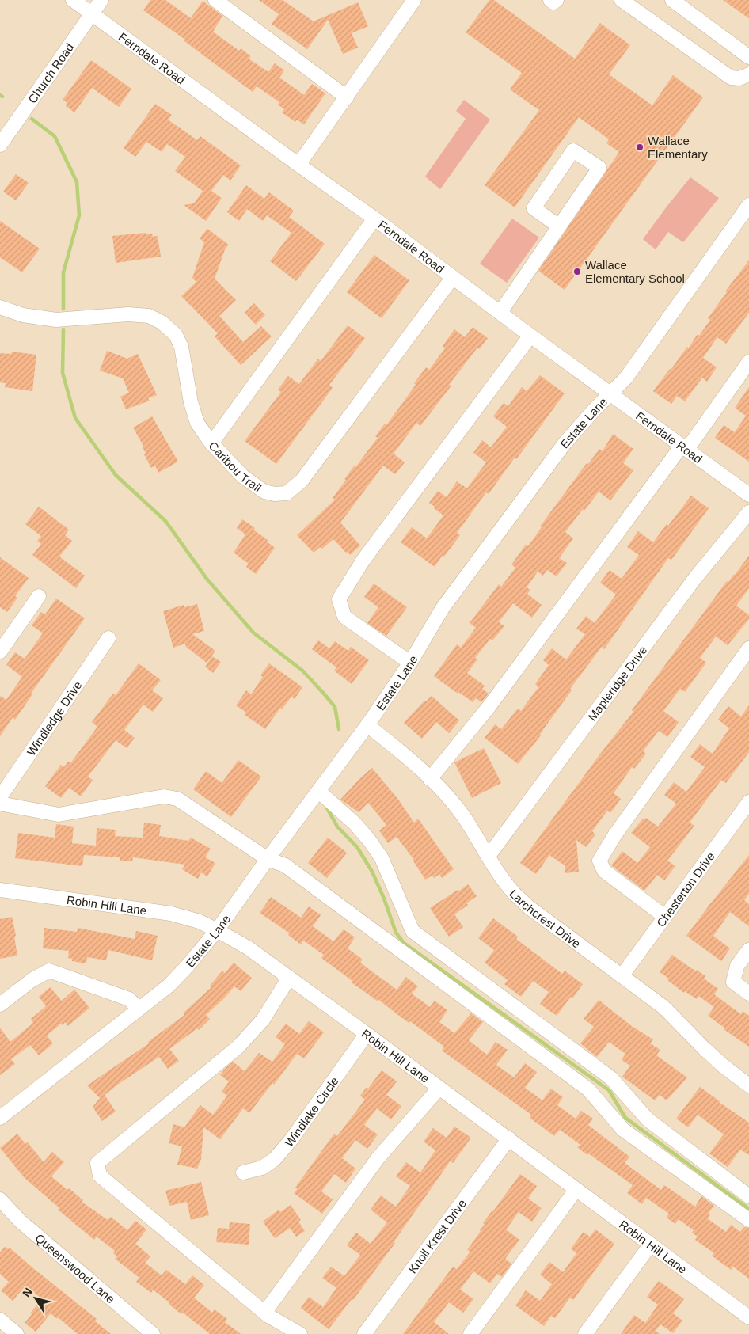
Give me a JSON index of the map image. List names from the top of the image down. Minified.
{"streets":{"street":["Ferndale Road","Church Road","Estate Lane","Caribou Trail","Mapleridge Drive","Windledge Drive","Chesterton Drive","Robin Hill Lane","Larchcrest Drive","Windlake Circle","Knoll Krest Drive","Queenswood Lane"]},"crossings":[["Ferndale Road","Church Road"],["Ferndale Road","Estate Lane"],["Ferndale Road","Caribou Trail"],["Estate Lane","Robin Hill Lane"],["Estate Lane","Larchcrest Drive"],["Mapleridge Drive","Larchcrest Drive"],["Chesterton Drive","Larchcrest Drive"],["Robin Hill Lane","Windlake Circle"],["Robin Hill Lane","Knoll Krest Drive"]],"places":["Wallace Elementary","Wallace Elementary School"],"north":"top left"}
